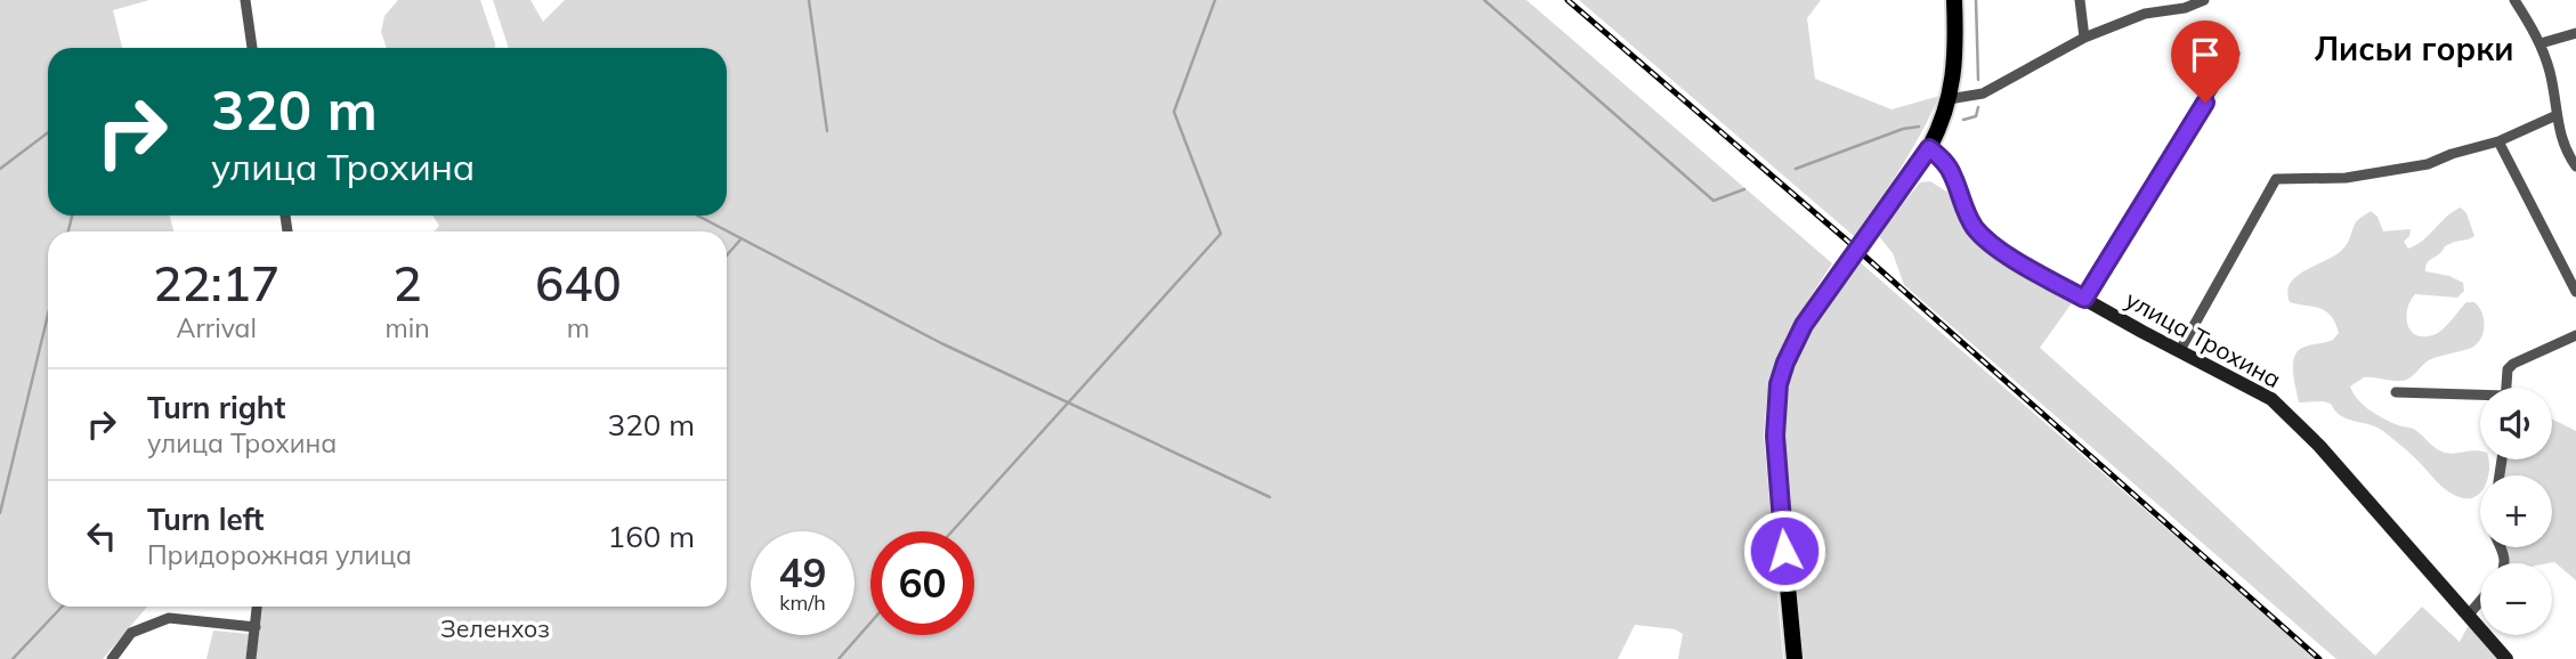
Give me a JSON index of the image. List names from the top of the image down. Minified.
{"streets":{"street":["улица Трохина"]},"districts":["Лисьи горки"],"parks":["Зеленхоз"],"page":{"turn":["320 m","улица Трохина"],"eta":["22:17","Arrival","2","min","640","m"],"list":[{"name":"Turn right","note":"улица Трохина","value":"320 m"},{"name":"Turn left","note":"Придорожная улица","value":"160 m"}],"map_buttons":["+","−"],"speed":"49 km/h","limit":"60"}}
